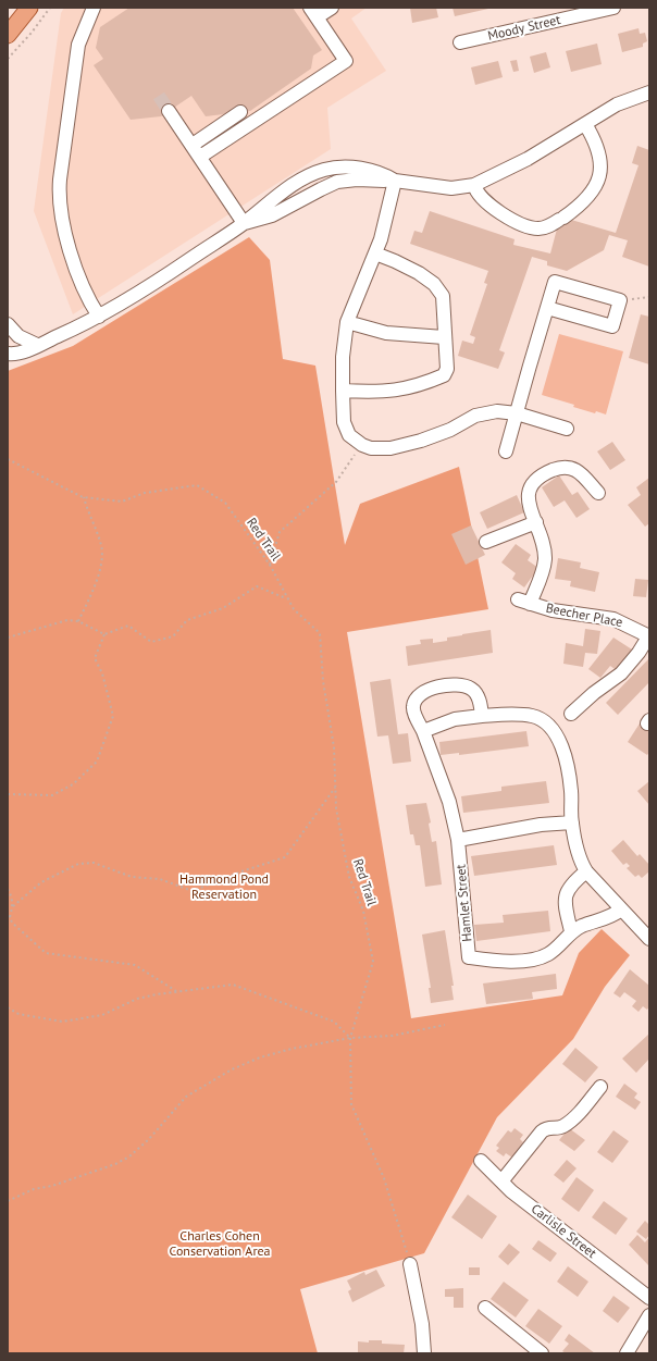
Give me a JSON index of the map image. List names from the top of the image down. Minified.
{"streets":{"street":["Moody Street","Beecher Place","Hamlet Street","Carlisle Street"],"path":["Red Trail"]},"parks":["Hammond Pond Reservation","Charles Cohen Conservation Area"]}
